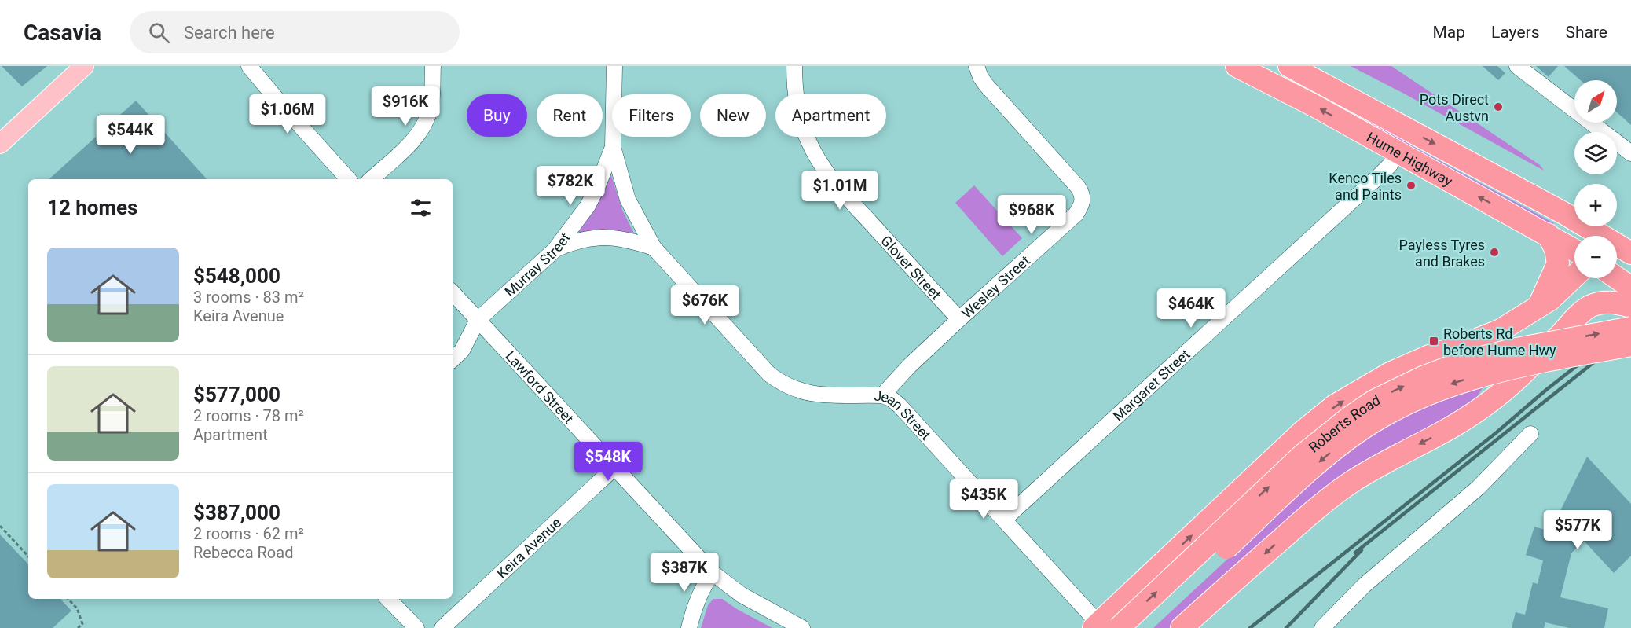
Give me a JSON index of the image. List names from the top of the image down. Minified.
{"streets":{"highway":["Hume Highway","Roberts Road"],"street":["Murray Street","Glover Street","Wesley Street","Margaret Street","Lawford Street","Jean Street","Keira Avenue"]},"crossings":[["Hume Highway","Margaret Street"],["Murray Street","Lawford Street"],["Murray Street","Jean Street"],["Glover Street","Wesley Street"],["Wesley Street","Jean Street"],["Margaret Street","Jean Street"],["Lawford Street","Keira Avenue"],["Jean Street","Roberts Road"]],"places":{"other":["Pots Direct Austvn","Kenco Tiles and Paints","Payless Tyres and Brakes"],"transit":["Roberts Rd before Hume Hwy"]},"north":"top right","page":{"header":"Casavia","search":"Search here","nav":["Map","Layers","Share"],"map_buttons":["+","−"],"price":["$916K","$1.06M","$544K","$782K","$1.01M","$968K","$676K","$464K","$548K","$435K","$577K","$387K"],"chip":["Buy","Rent","Filters","New","Apartment"],"heading":"12 homes","list":[{"name":"$548,000","note":"3 rooms · 83 m² · Keira Avenue"},{"name":"$577,000","note":"2 rooms · 78 m² · Apartment"},{"name":"$387,000","note":"2 rooms · 62 m² · Rebecca Road"}]}}
